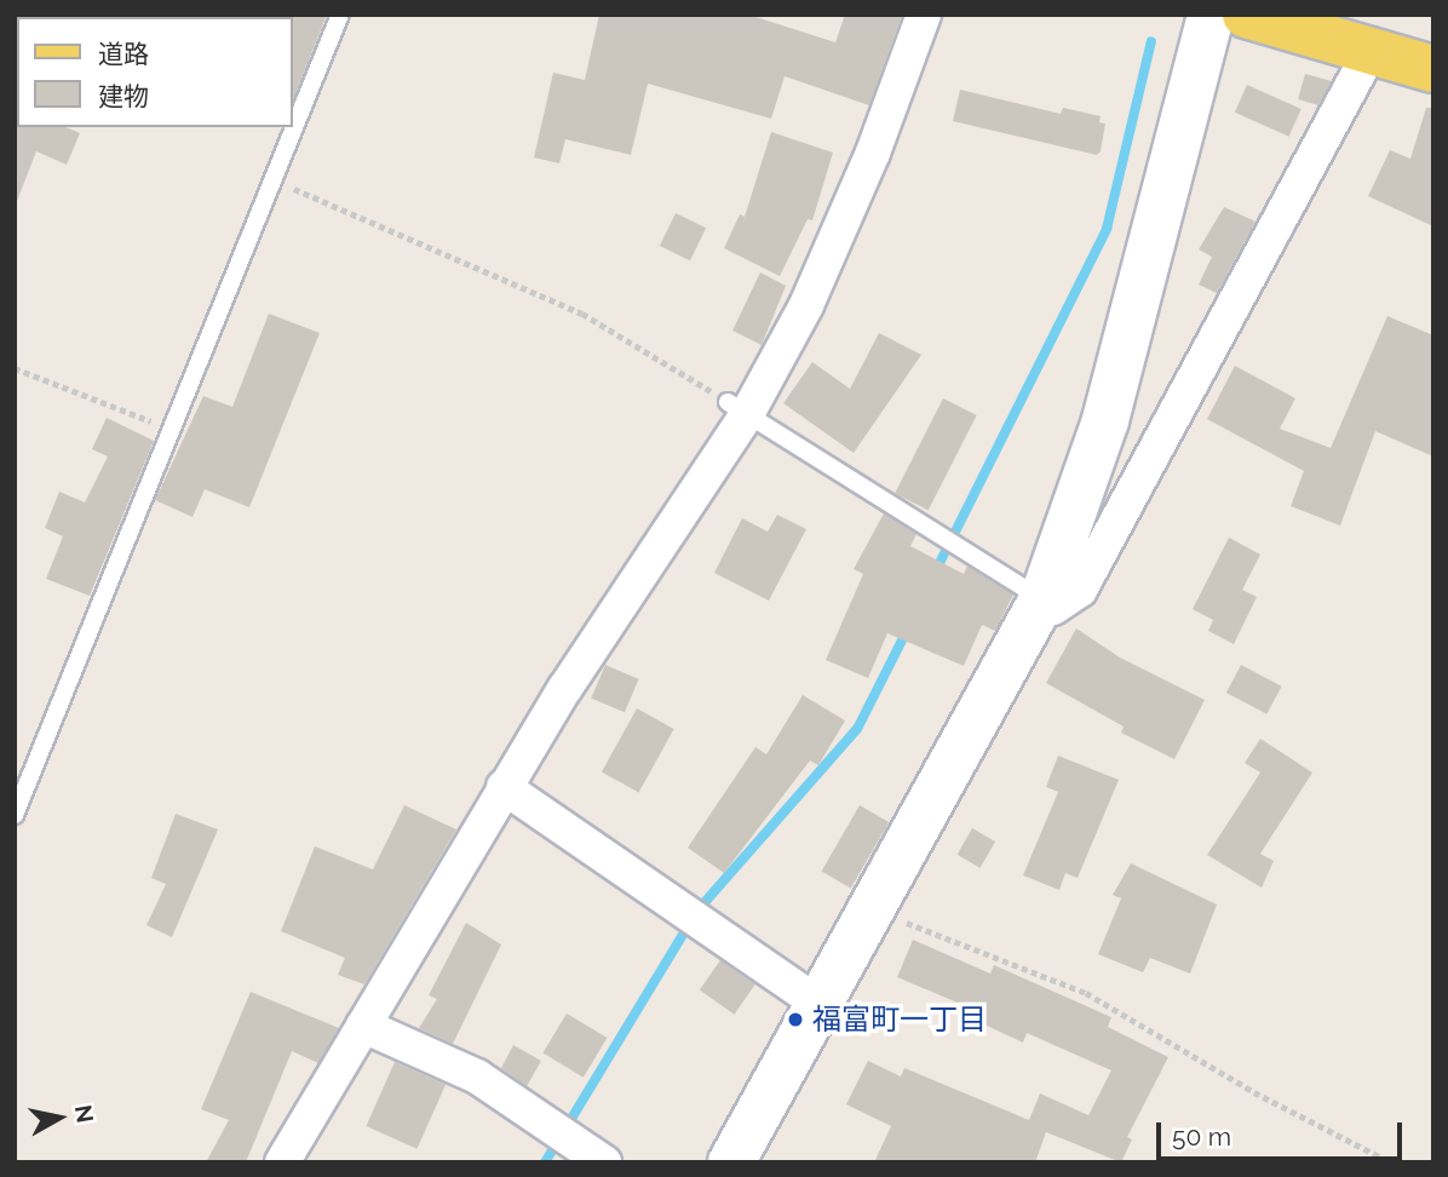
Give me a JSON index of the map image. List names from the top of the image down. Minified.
{"places":["福富町一丁目"],"legend":["道路","建物"],"scale_bar":"50 m","north":"right"}
